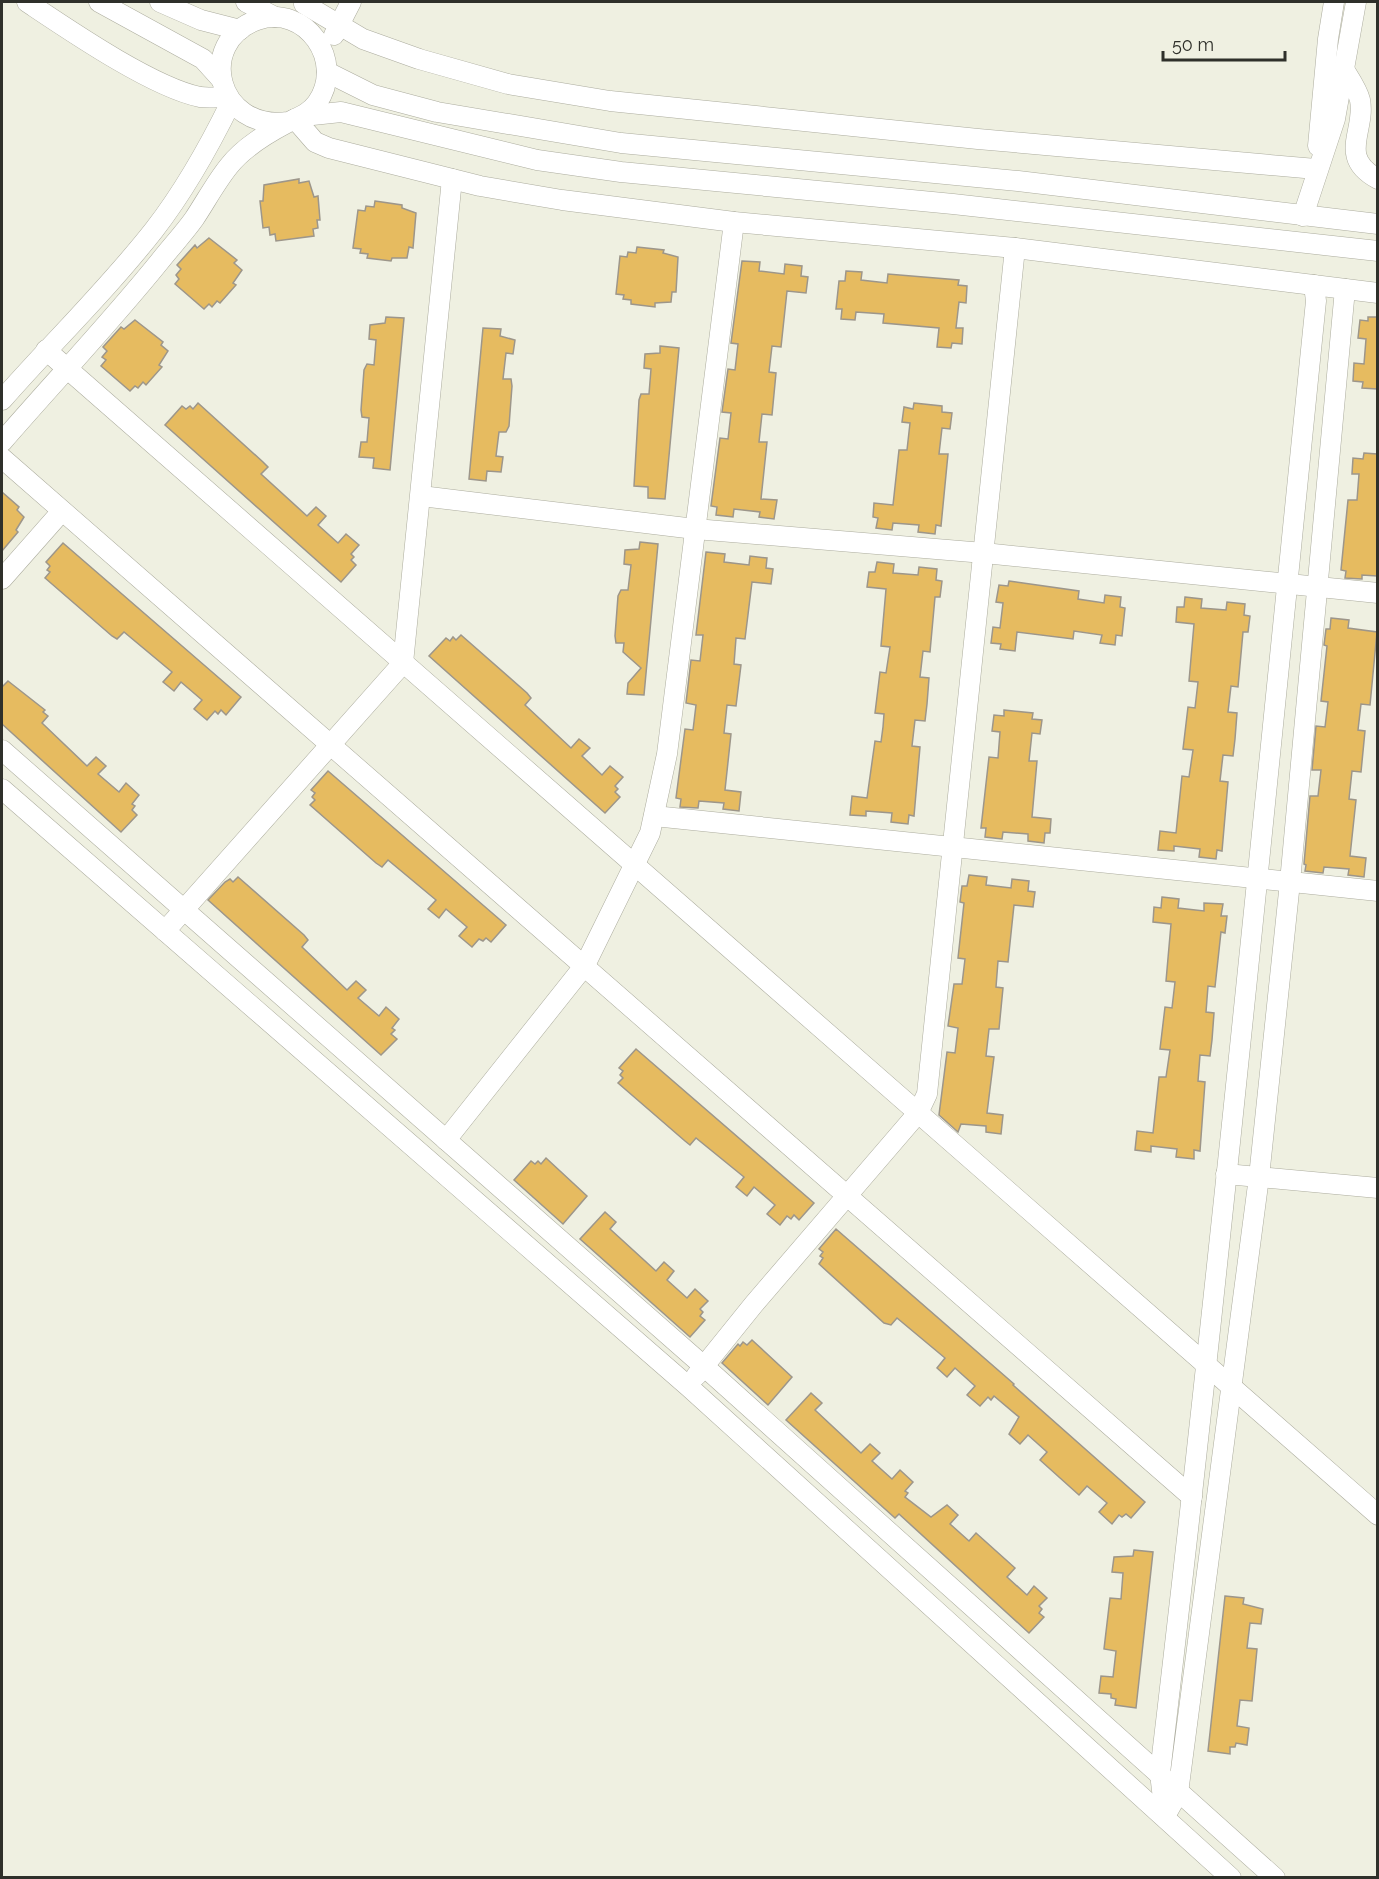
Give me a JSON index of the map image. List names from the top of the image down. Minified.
{"scale_bar":"50 m"}
